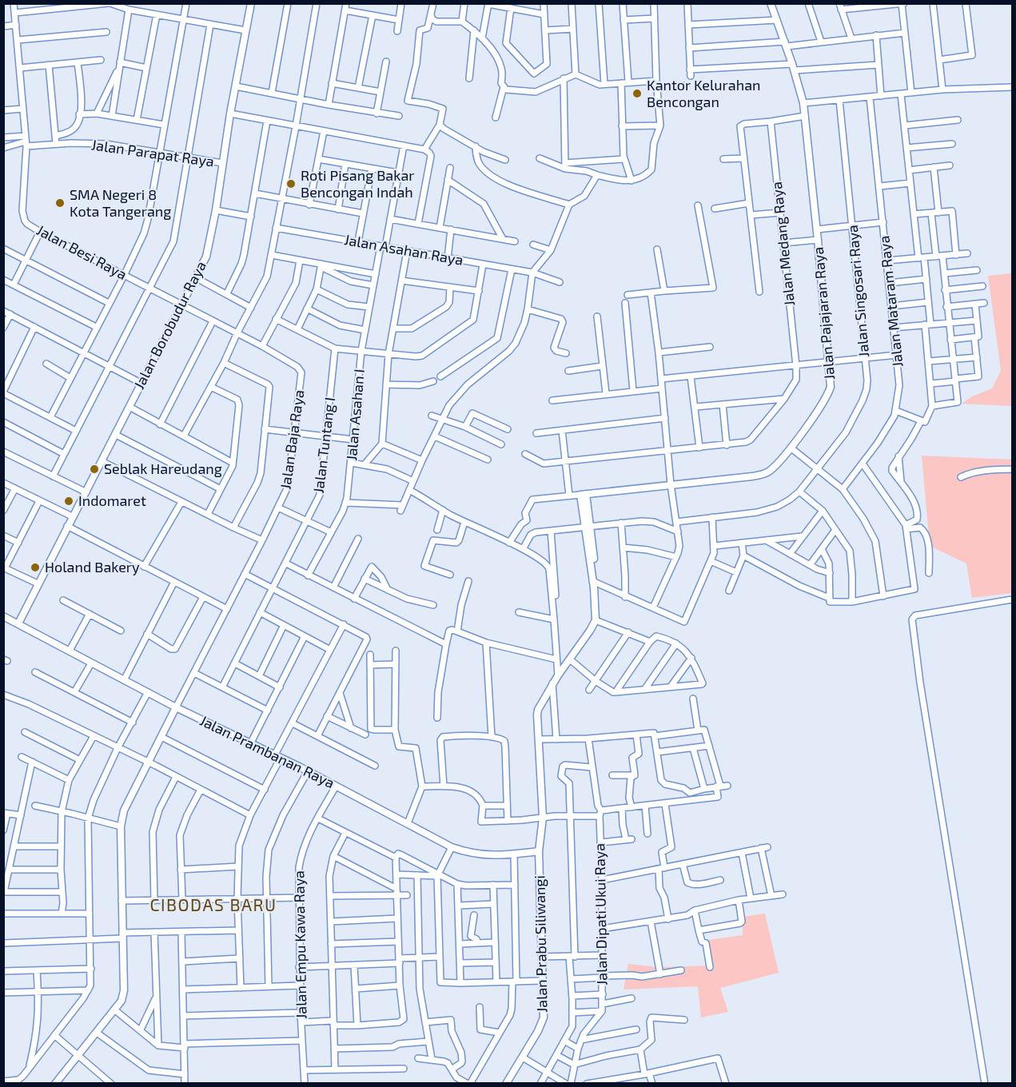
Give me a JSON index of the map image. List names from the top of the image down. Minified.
{"streets":{"street":["Jalan Parapat Raya","Jalan Medang Raya","Jalan Asahan Raya","Jalan Besi Raya","Jalan Singosari Raya","Jalan Mataram Raya","Jalan Pajajaran Raya","Jalan Borobudur Raya","Jalan Asahan I","Jalan Baja Raya","Jalan Tuntang I","Jalan Prambanan Raya","Jalan Dipati Ukui Raya","Jalan Prabu Siliwangi","Jalan Empu Kawa Raya"]},"crossings":[["Jalan Parapat Raya","Jalan Besi Raya"],["Jalan Parapat Raya","Jalan Borobudur Raya"],["Jalan Asahan Raya","Jalan Asahan I"],["Jalan Besi Raya","Jalan Borobudur Raya"],["Jalan Besi Raya","Jalan Baja Raya"],["Jalan Borobudur Raya","Jalan Baja Raya"],["Jalan Borobudur Raya","Jalan Prambanan Raya"],["Jalan Baja Raya","Jalan Prambanan Raya"],["Jalan Prambanan Raya","Jalan Prabu Siliwangi"],["Jalan Prambanan Raya","Jalan Empu Kawa Raya"]],"districts":["CIBODAS BARU"],"places":["Kantor Kelurahan Bencongan","Roti Pisang Bakar Bencongan Indah","SMA Negeri 8 Kota Tangerang","Seblak Hareudang","Indomaret","Holand Bakery"]}
